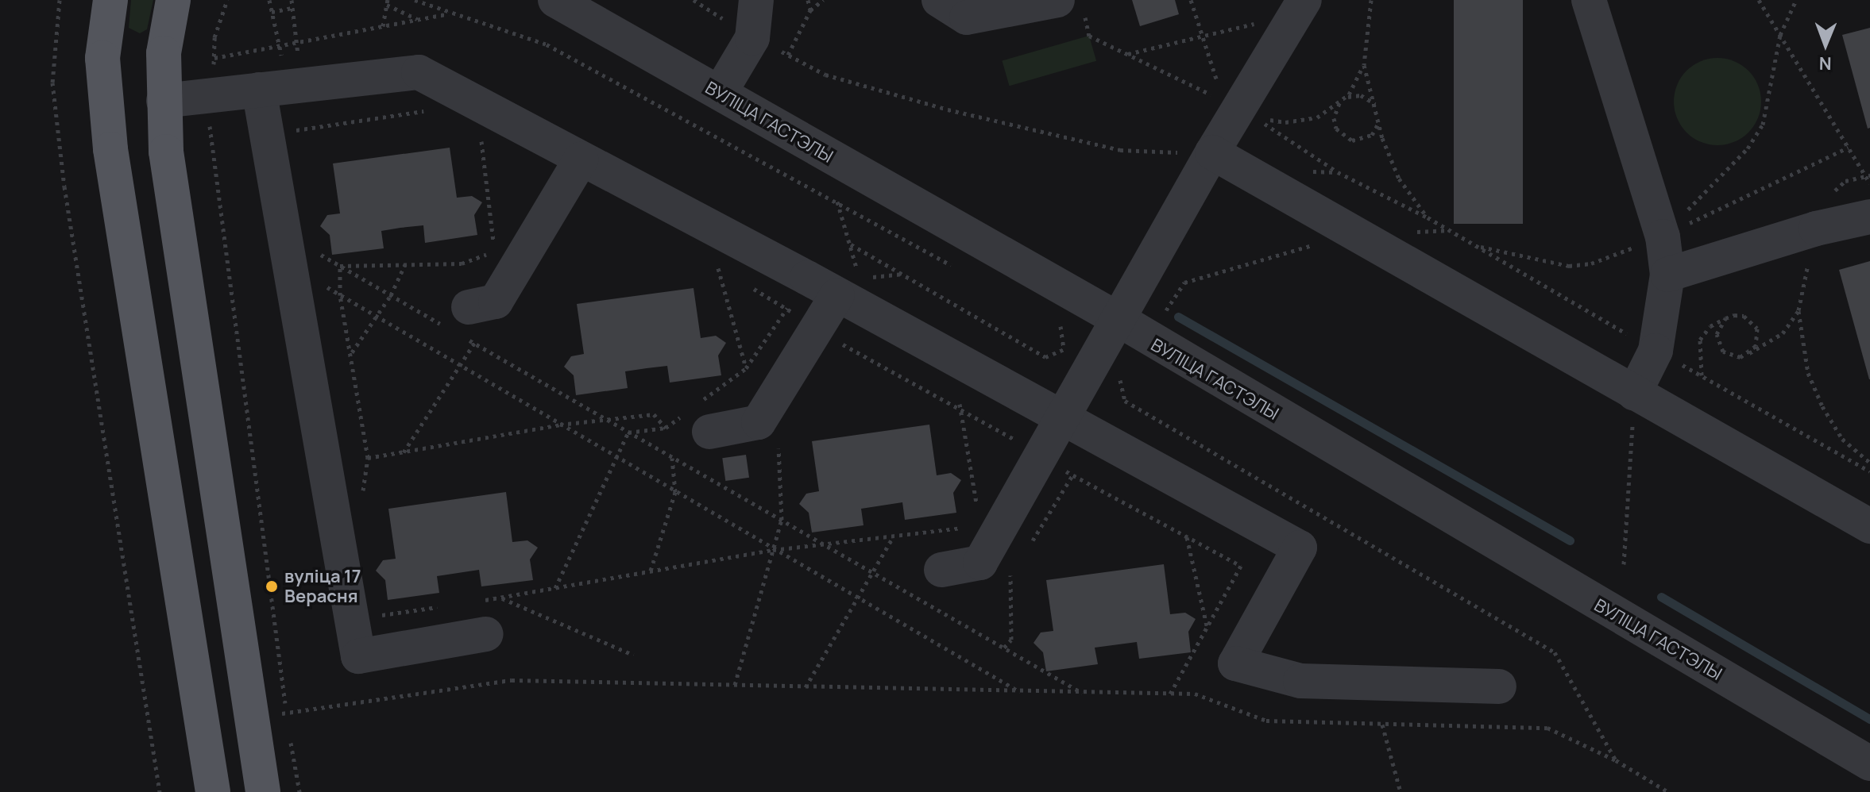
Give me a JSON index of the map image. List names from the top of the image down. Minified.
{"streets":{"street":["ВУЛІЦА ГАСТЭЛЫ"]},"places":["вуліца 17 Верасня"],"north":"bottom"}
